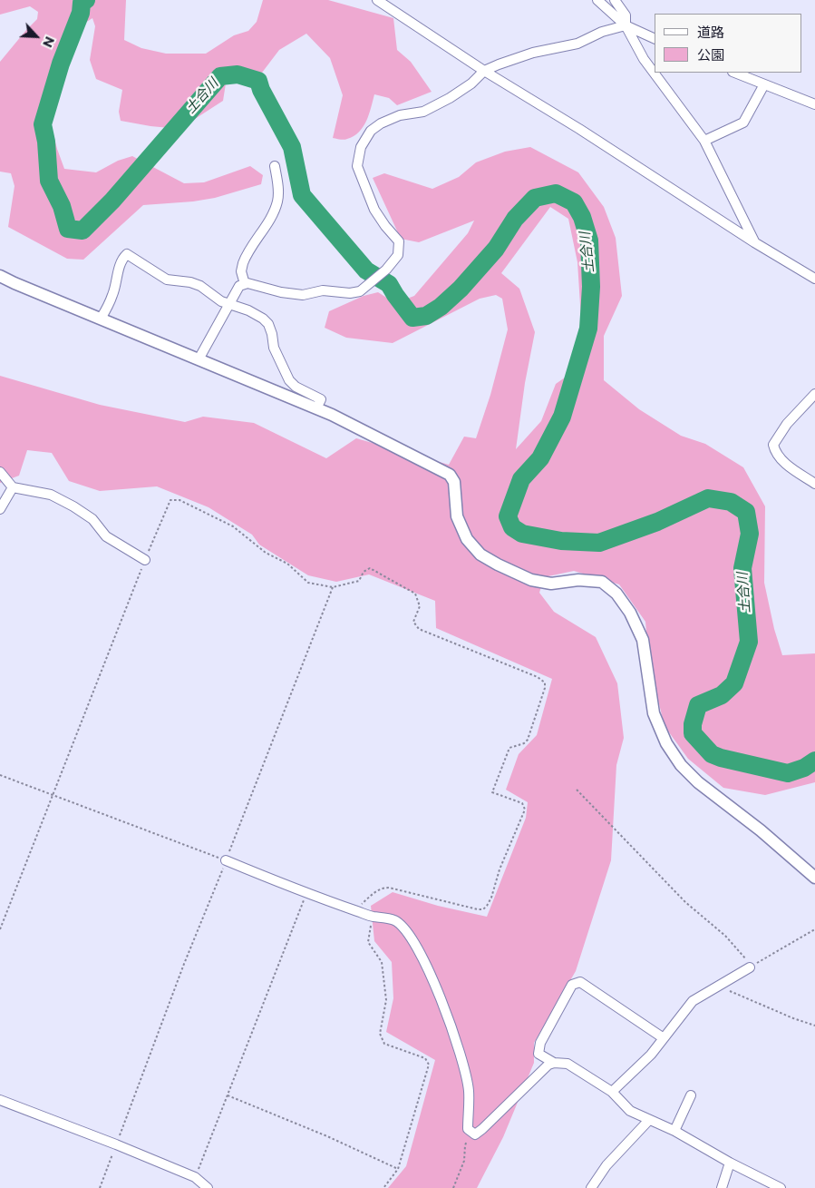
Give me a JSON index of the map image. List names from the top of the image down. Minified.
{"water":["土合川"],"legend":["道路","公園"],"north":"bottom right"}
